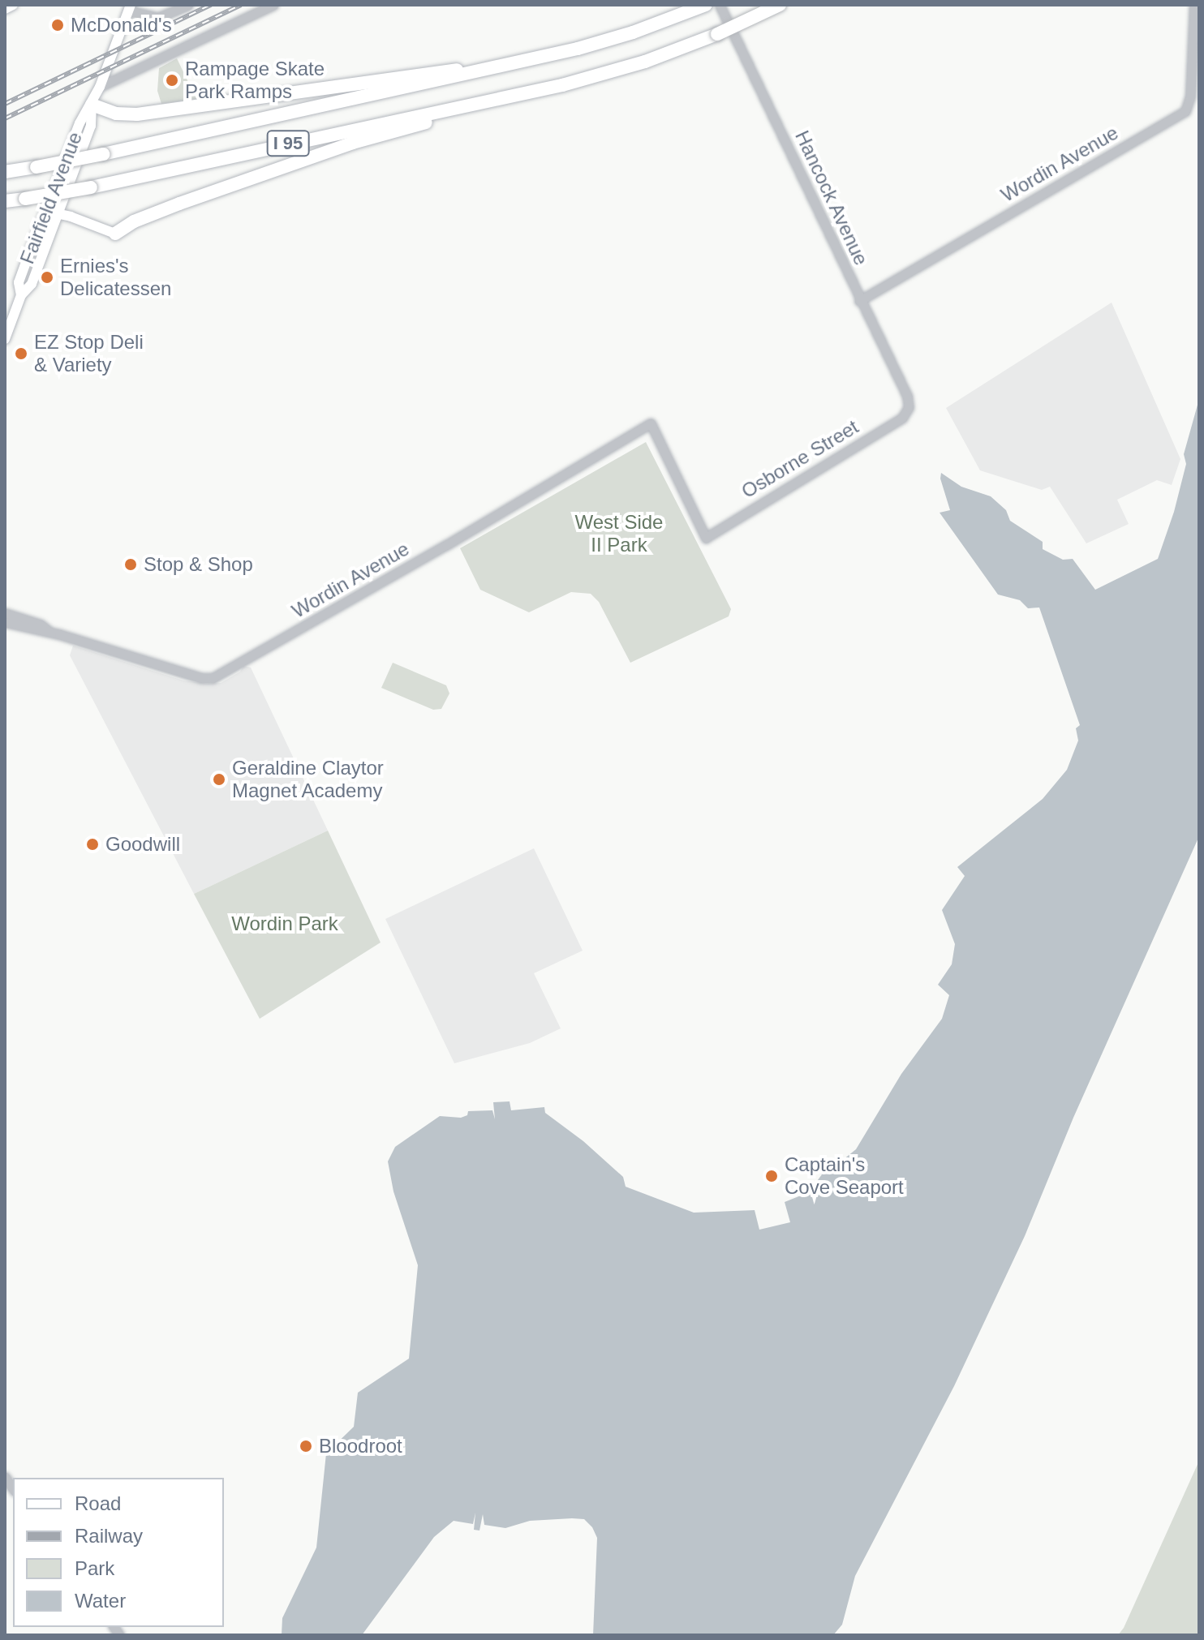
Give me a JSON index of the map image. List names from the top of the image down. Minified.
{"streets":{"highway":["I 95"],"main road":["Fairfield Avenue"],"street":["Wordin Avenue","Hancock Avenue","Osborne Street"]},"crossings":[["Wordin Avenue","Hancock Avenue"],["Wordin Avenue","Osborne Street"],["Hancock Avenue","Osborne Street"]],"parks":["West Side II Park","Wordin Park"],"places":["McDonald's","Rampage Skate Park Ramps","Ernies's Delicatessen","EZ Stop Deli & Variety","Stop & Shop","Geraldine Claytor Magnet Academy","Goodwill","Captain's Cove Seaport","Bloodroot"],"legend":["Road","Railway","Park","Water"]}
